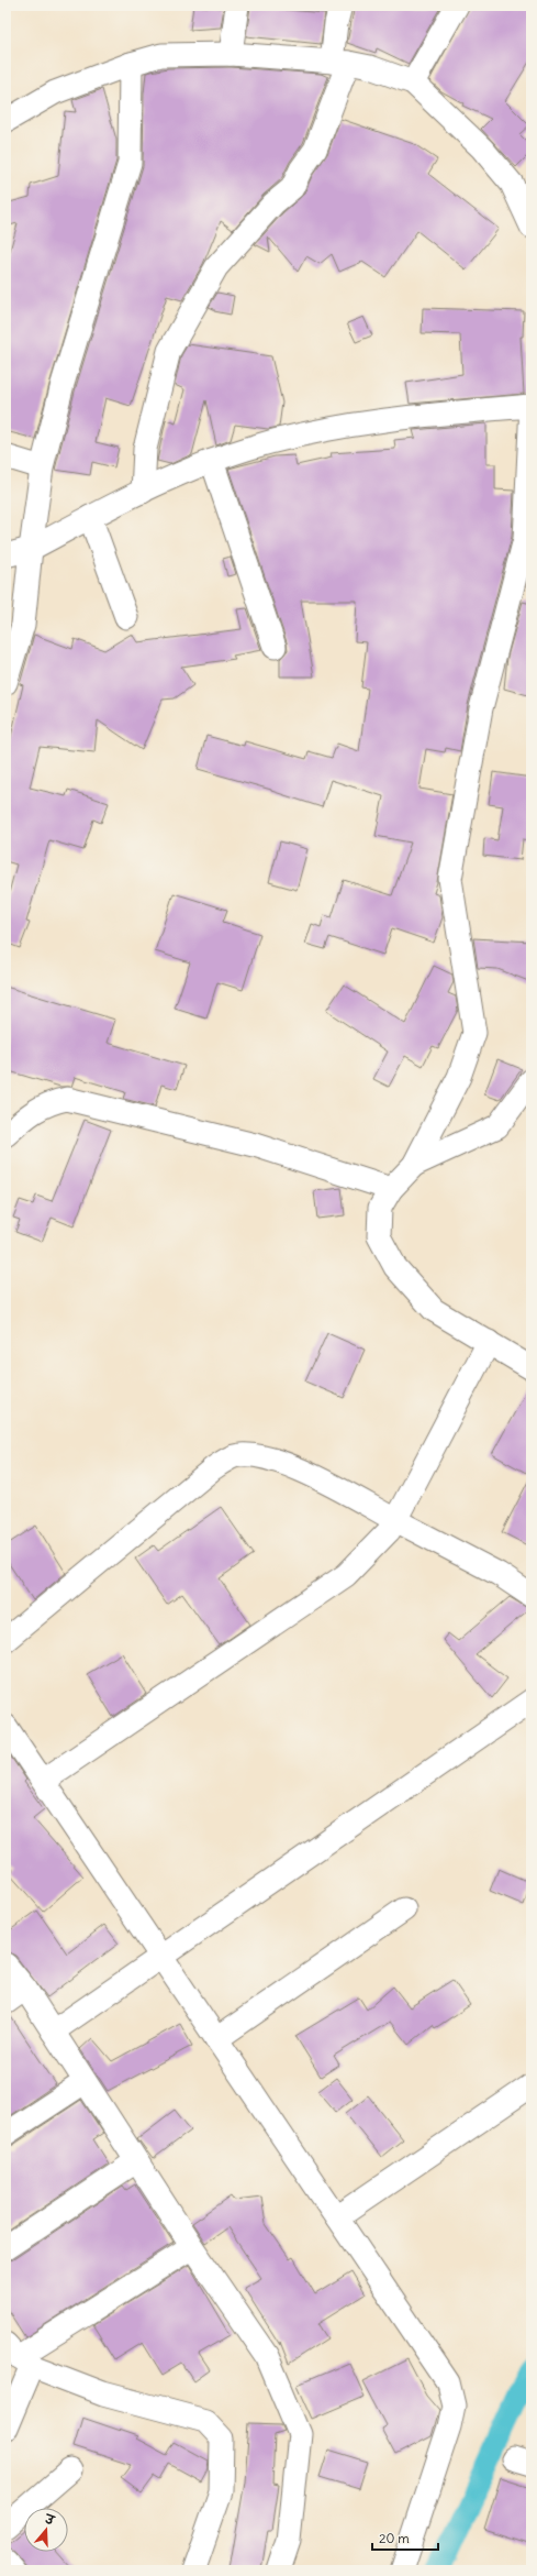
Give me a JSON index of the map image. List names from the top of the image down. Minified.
{"scale_bar":"20 m","north":"top"}
